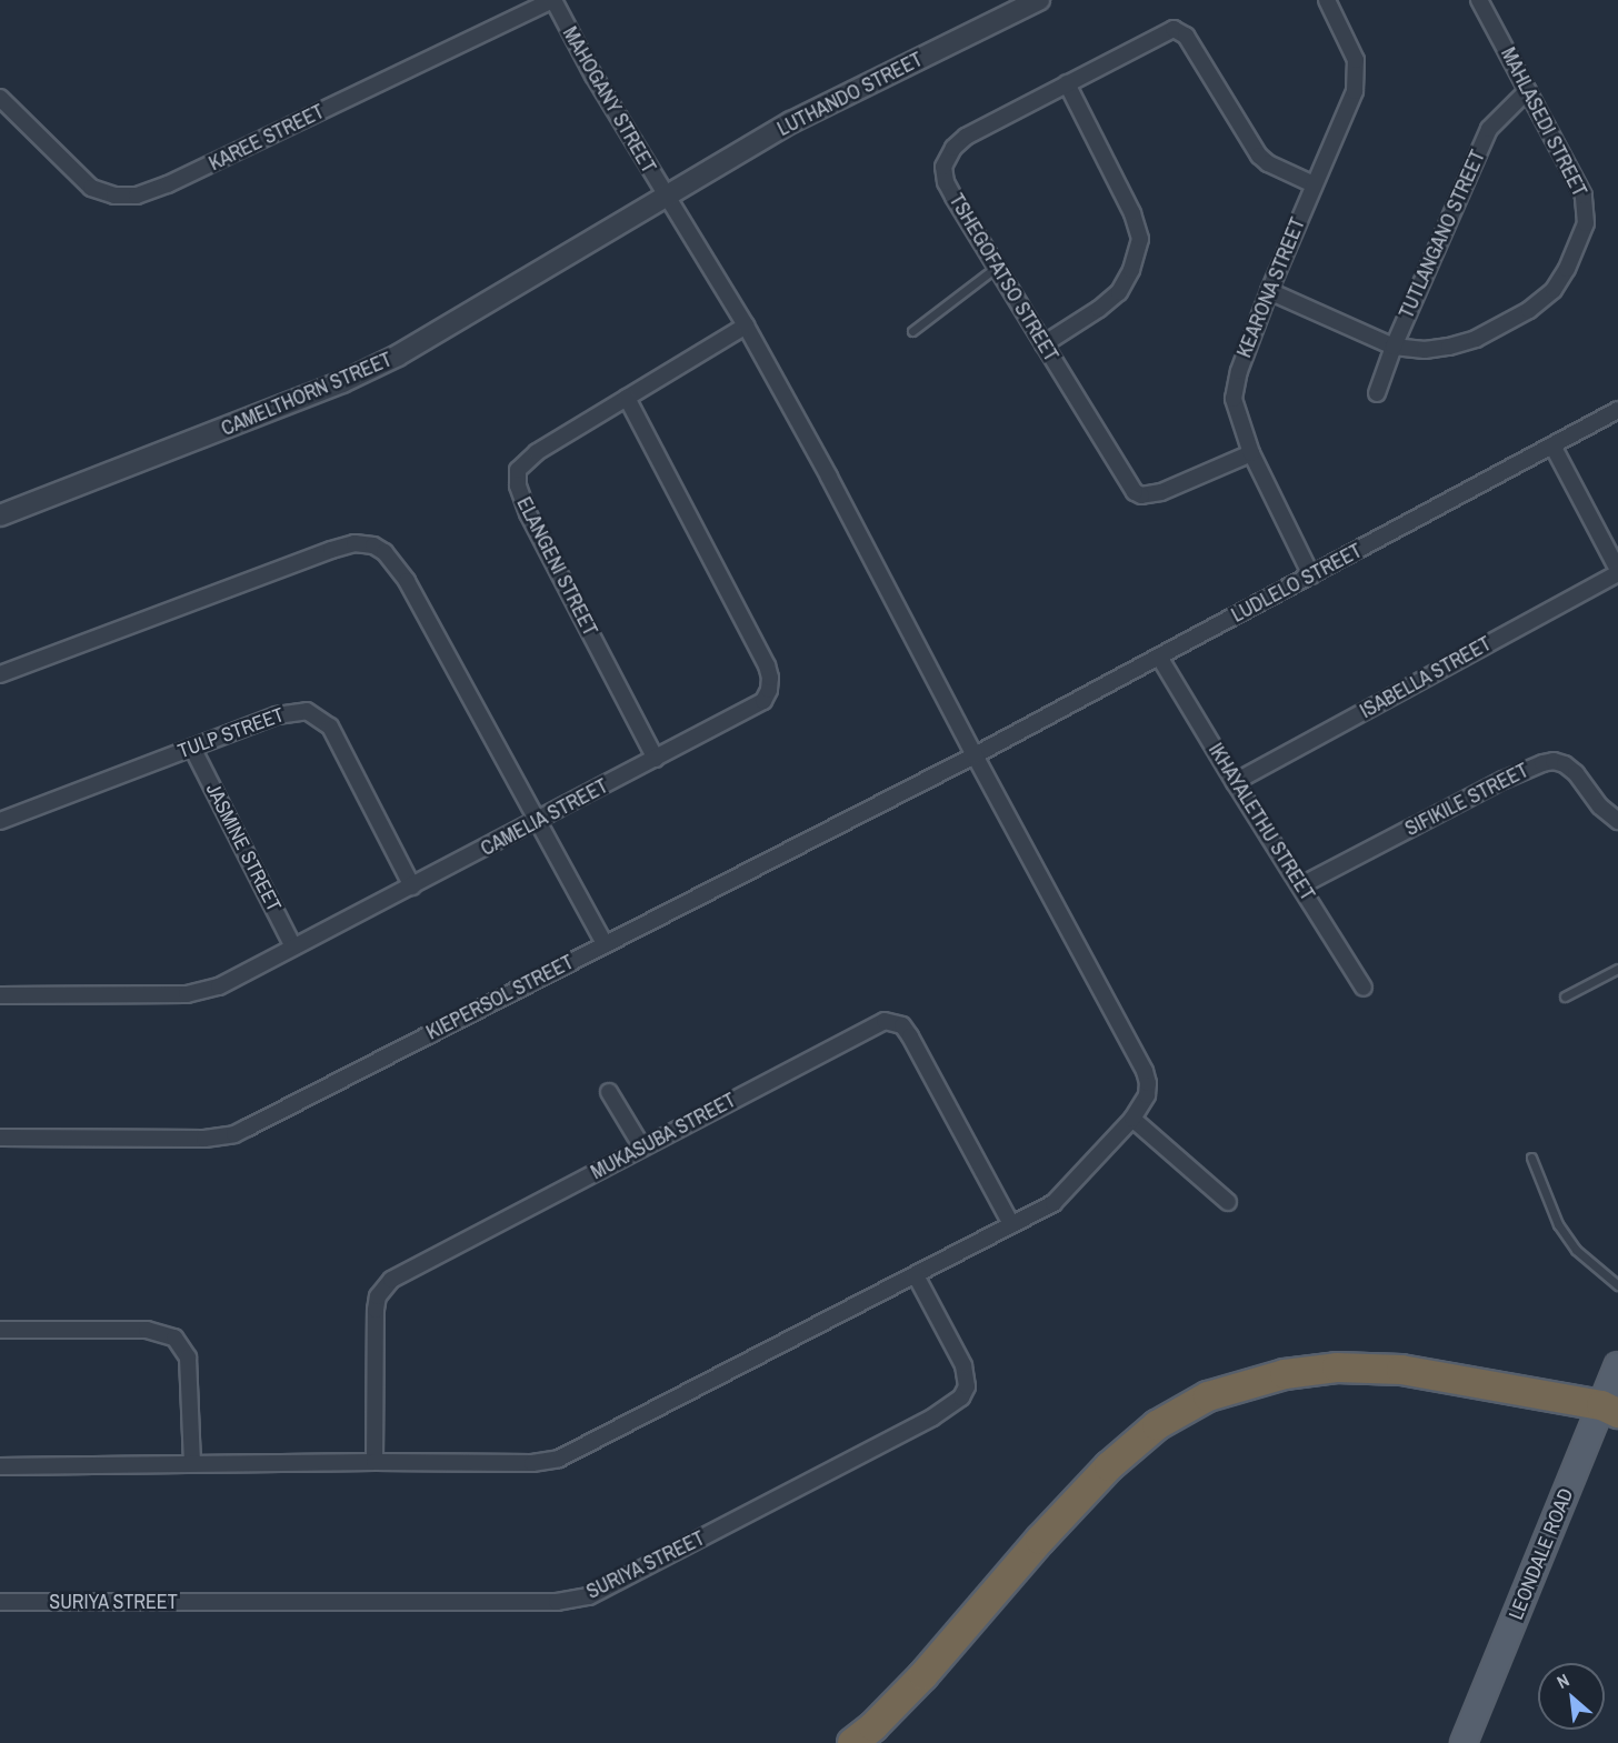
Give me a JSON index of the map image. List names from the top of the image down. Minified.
{"streets":{"main road":["LEONDALE ROAD"],"street":["LUTHANDO STREET","MAHOGANY STREET","MAHLASEDI STREET","KAREE STREET","TUTLANGANO STREET","TSHEGOFATSO STREET","KEARONA STREET","CAMELTHORN STREET","ELANGENI STREET","LUDLELO STREET","ISABELLA STREET","TULP STREET","SIFIKILE STREET","CAMELIA STREET","IKHAYALETHU STREET","JASMINE STREET","KIEPERSOL STREET","MUKASUBA STREET","SURIYA STREET"]},"crossings":[["LUTHANDO STREET","MAHOGANY STREET"],["LUTHANDO STREET","CAMELTHORN STREET"],["MAHOGANY STREET","KAREE STREET"],["MAHOGANY STREET","CAMELTHORN STREET"],["MAHOGANY STREET","ELANGENI STREET"],["MAHOGANY STREET","LUDLELO STREET"],["MAHOGANY STREET","KIEPERSOL STREET"],["MAHOGANY STREET","MUKASUBA STREET"],["MAHOGANY STREET","SURIYA STREET"],["MAHLASEDI STREET","TUTLANGANO STREET"],["MAHLASEDI STREET","KEARONA STREET"],["TSHEGOFATSO STREET","KEARONA STREET"],["KEARONA STREET","LUDLELO STREET"],["ELANGENI STREET","CAMELIA STREET"],["LUDLELO STREET","IKHAYALETHU STREET"],["LUDLELO STREET","KIEPERSOL STREET"],["ISABELLA STREET","IKHAYALETHU STREET"],["TULP STREET","CAMELIA STREET"],["TULP STREET","JASMINE STREET"],["SIFIKILE STREET","IKHAYALETHU STREET"],["CAMELIA STREET","JASMINE STREET"]],"north":"top left"}
